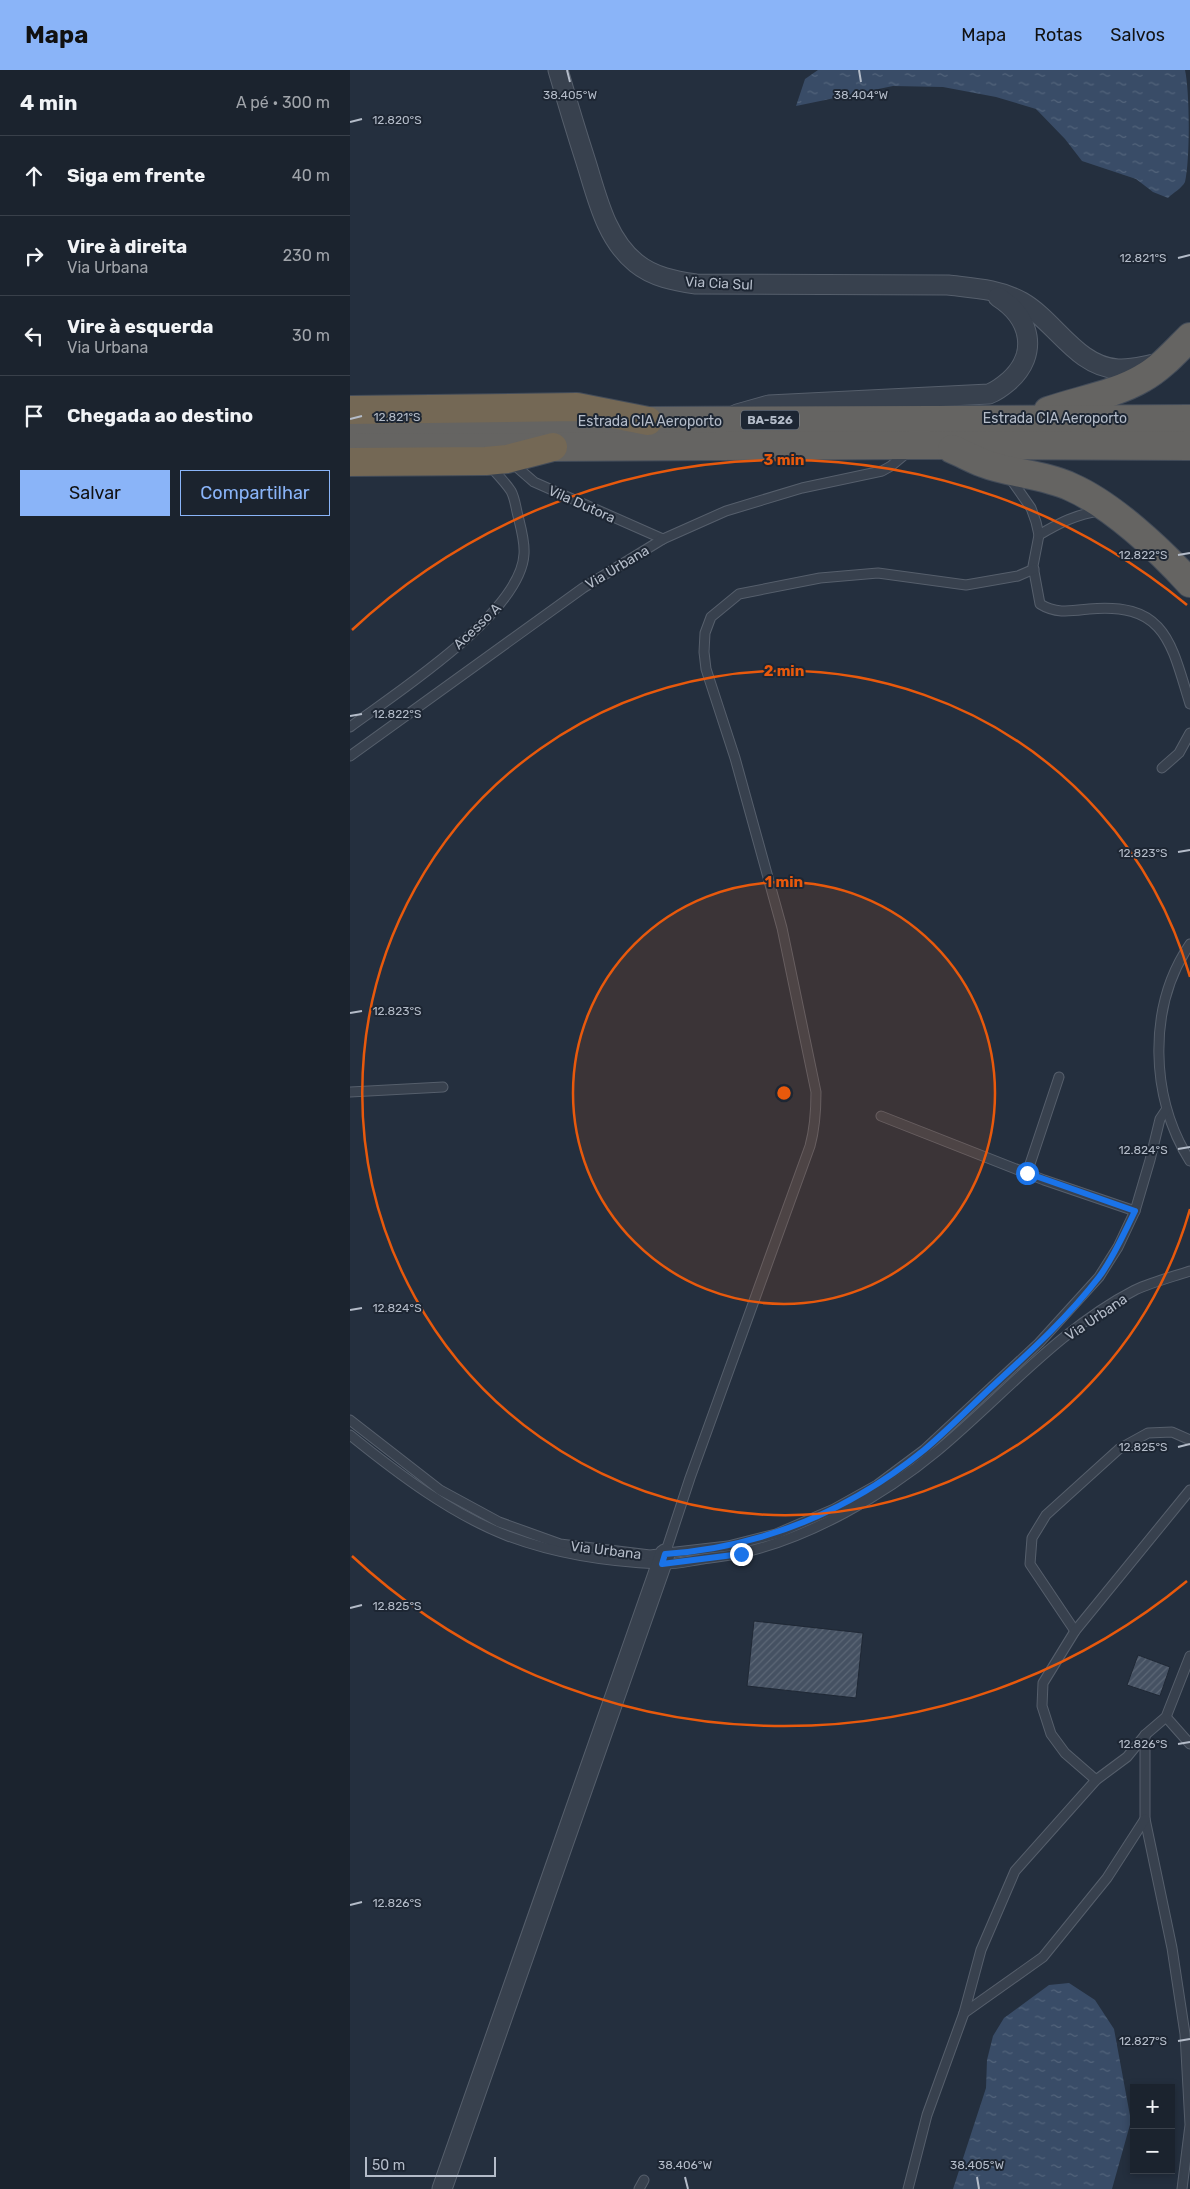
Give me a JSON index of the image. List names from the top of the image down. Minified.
{"streets":{"highway":["Estrada CIA Aeroporto","BA-526"],"street":["Via Cia Sul"],"lane":["Vila Dutora","Via Urbana","Acesso A"]},"crossings":[["Estrada CIA Aeroporto","Via Urbana"],["Vila Dutora","Via Urbana"],["Vila Dutora","Acesso A"]],"scale_bar":"50 m","page":{"header":"Mapa","nav":["Mapa","Rotas","Salvos"],"heading":["4 min","A pé · 300 m"],"list":[["Siga em frente","40 m"],["Vire à direita","Via Urbana","230 m"],["Vire à esquerda","Via Urbana","30 m"],"Chegada ao destino"],"buttons":["Salvar","Compartilhar"],"map_buttons":["+","−"],"scale":"50 m"},"coordinates":["38.405°W","38.404°W","12.820°S","12.821°S","12.822°S","12.823°S","12.824°S","12.825°S","12.826°S","12.827°S","38.406°W"],"rings":["3 min","2 min","1 min"]}
